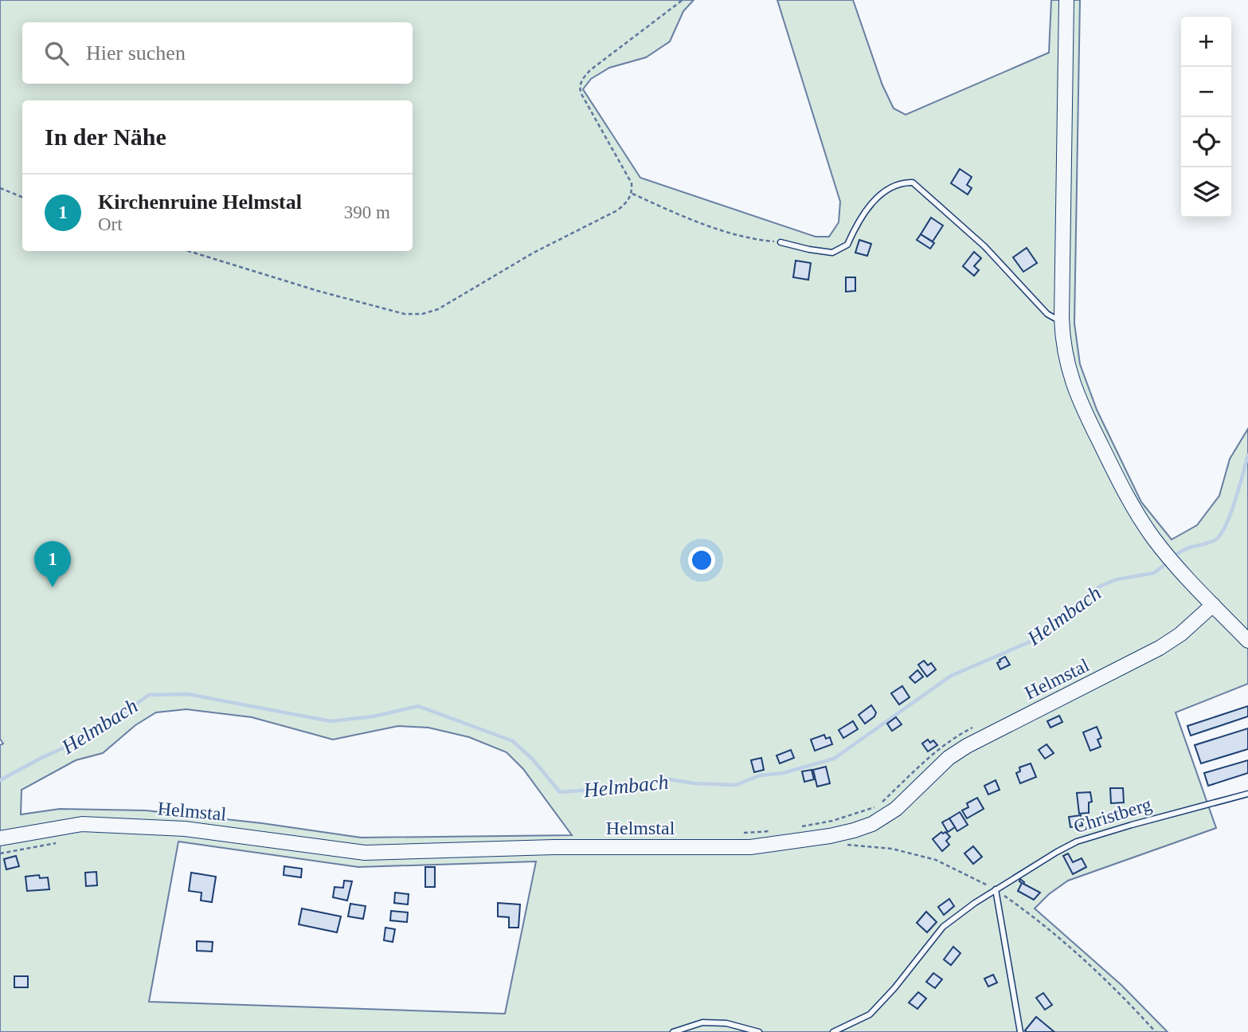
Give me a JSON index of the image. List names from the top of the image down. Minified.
{"streets":{"main road":["Helmstal"],"lane":["Christberg"]},"water":["Helmbach"],"page":{"map_buttons":["+","−"],"search":"Hier suchen","heading":"In der Nähe","list":[{"mark":"1","name":"Kirchenruine Helmstal","note":"Ort","value":"390 m"}],"pins":"1"}}
